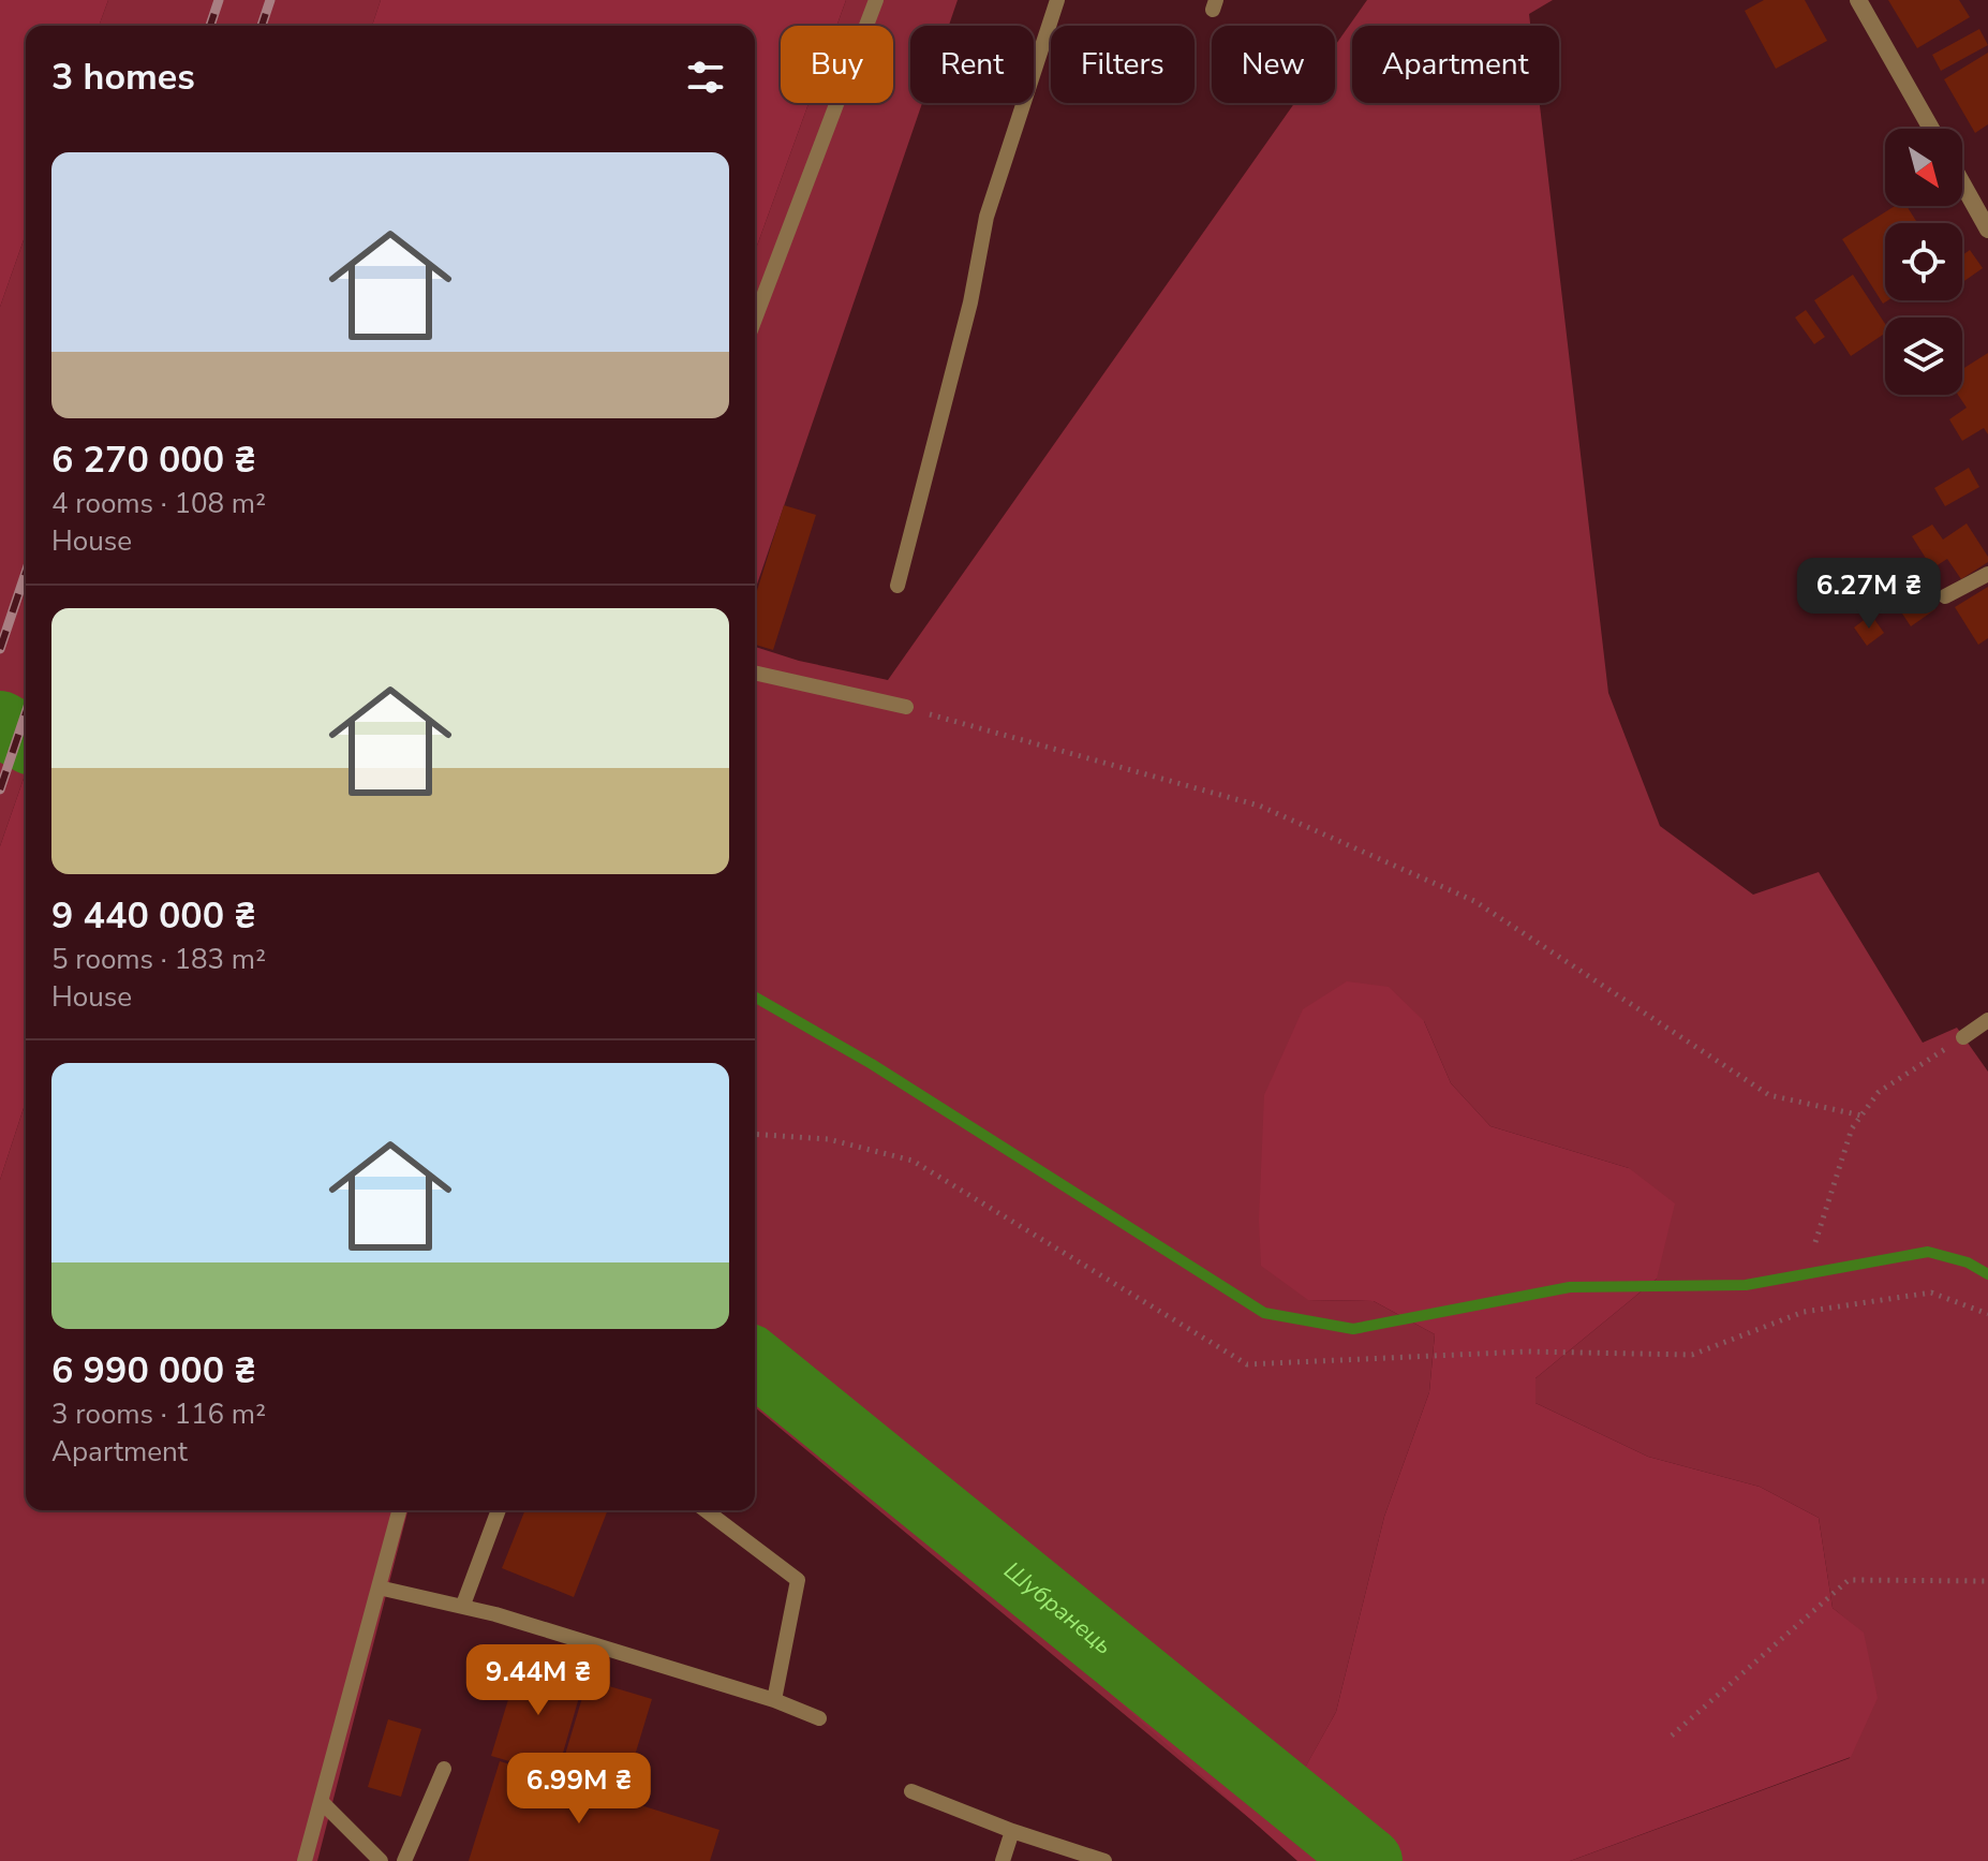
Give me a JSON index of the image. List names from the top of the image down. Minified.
{"water":["Шубранець"],"north":"bottom right","page":{"chip":["Buy","Rent","Filters","New","Apartment"],"heading":"3 homes","list":[{"name":"6 270 000 ₴","note":"4 rooms · 108 m² · House"},{"name":"9 440 000 ₴","note":"5 rooms · 183 m² · House"},{"name":"6 990 000 ₴","note":"3 rooms · 116 m² · Apartment"}],"price":["6.27M ₴","9.44M ₴","6.99M ₴"]}}
